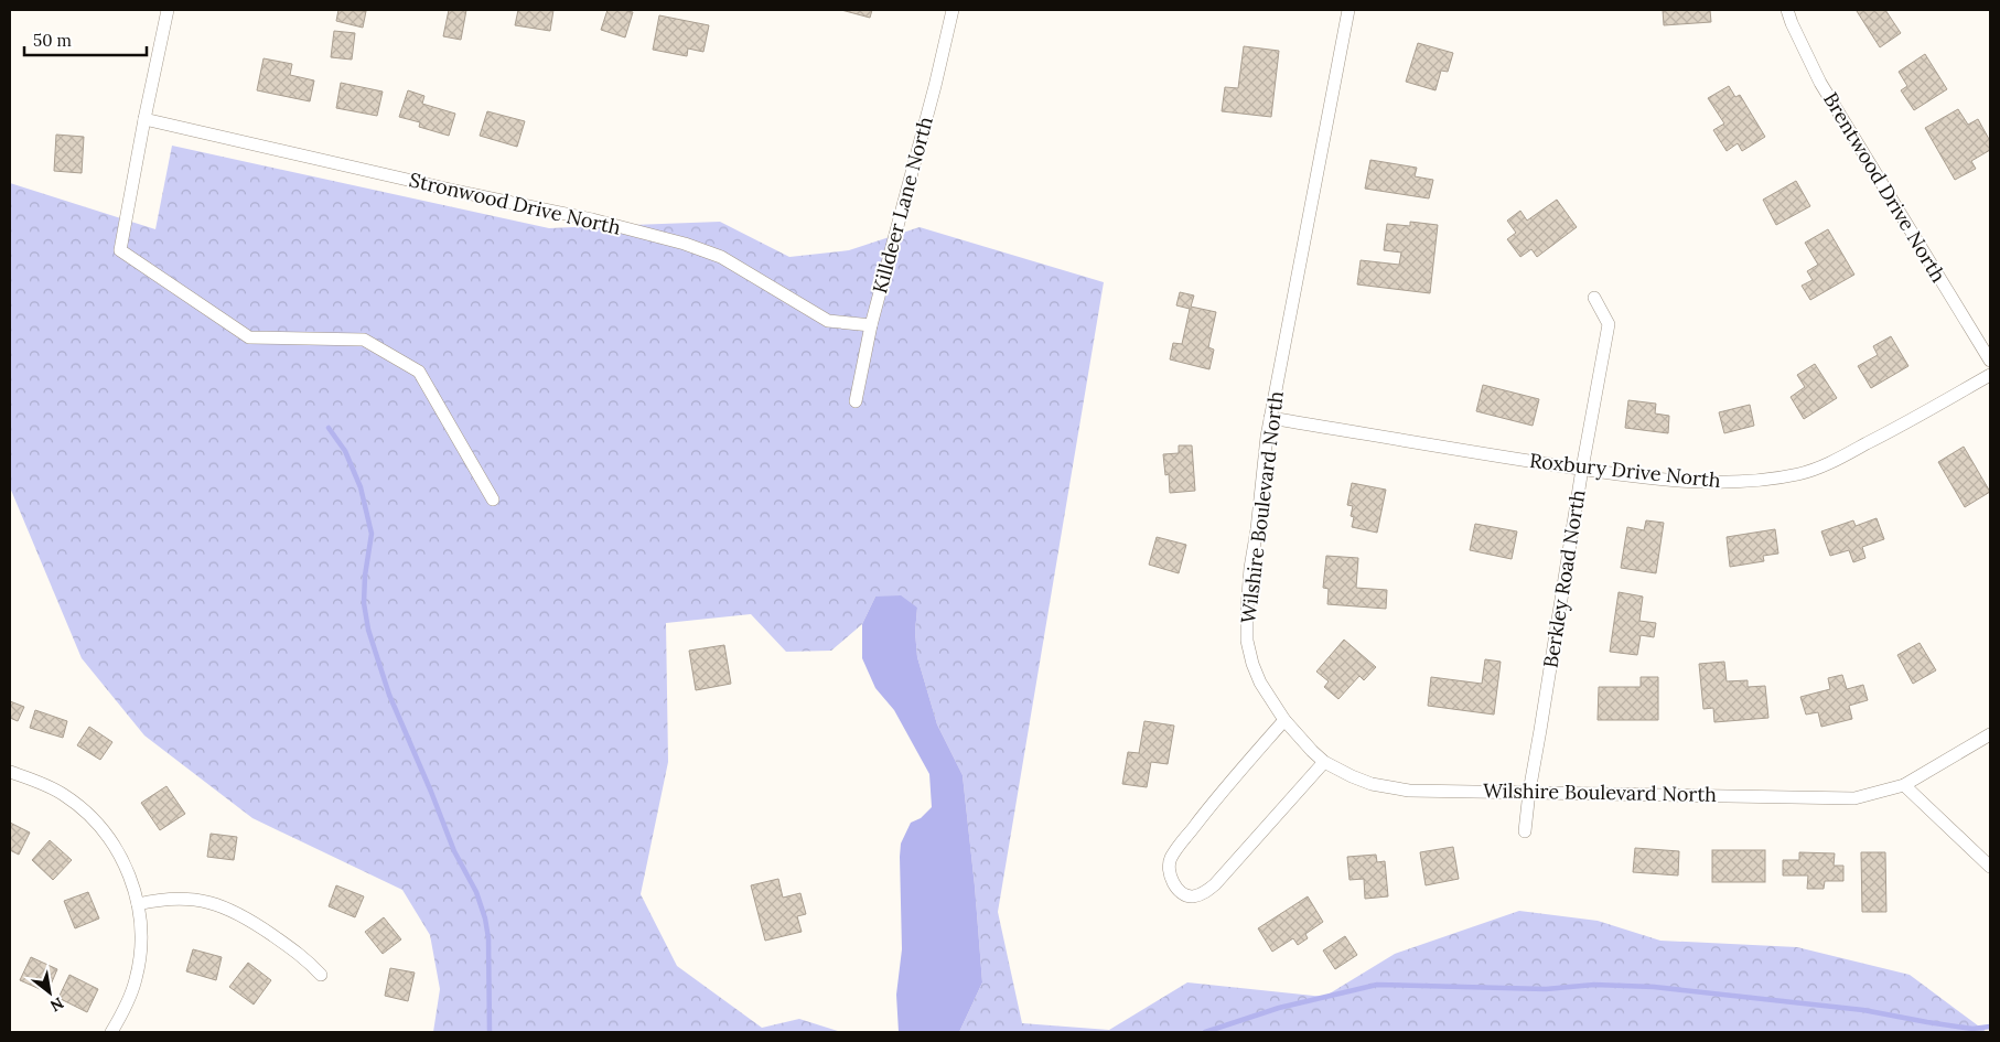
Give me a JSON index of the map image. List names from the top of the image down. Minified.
{"streets":{"street":["Brentwood Drive North","Stronwood Drive North","Killdeer Lane North","Roxbury Drive North","Wilshire Boulevard North","Berkley Road North"]},"crossings":[["Stronwood Drive North","Killdeer Lane North"],["Roxbury Drive North","Wilshire Boulevard North"],["Roxbury Drive North","Berkley Road North"],["Wilshire Boulevard North","Berkley Road North"]],"scale_bar":"50 m","north":"bottom right"}
